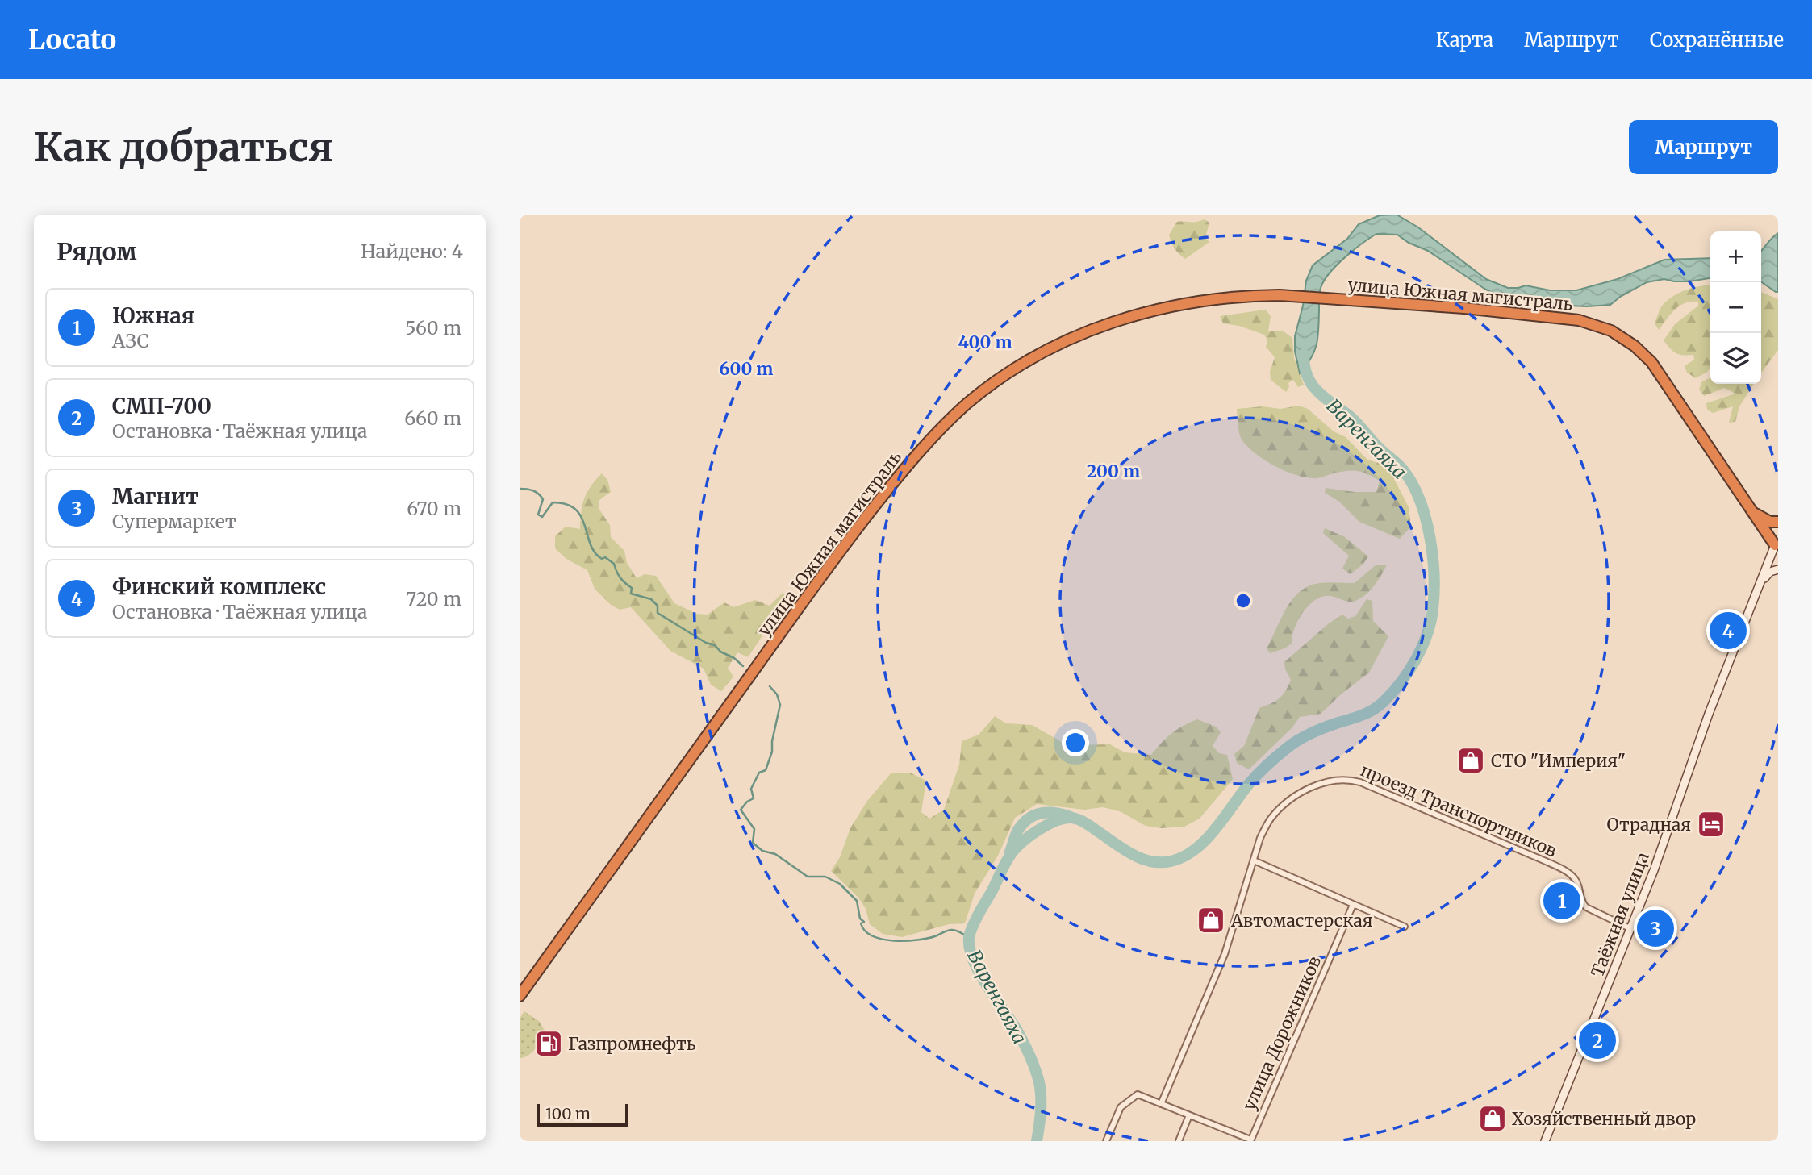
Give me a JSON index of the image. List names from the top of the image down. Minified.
{"streets":{"highway":["улица Южная магистраль"],"street":["проезд Транспортников","Таёжная улица","улица Дорожников"]},"crossings":[["улица Южная магистраль","Таёжная улица"],["проезд Транспортников","Таёжная улица"]],"water":["Варенгаяха"],"places":{"shop":["СТО \"Империя\"","Автомастерская","Хозяйственный двор"],"hotel":["Отрадная"],"fuel station":["Газпромнефть"]},"scale_bar":"100 m","page":{"header":"Locato","nav":["Карта","Маршрут","Сохранённые"],"buttons":"Маршрут","title":"Как добраться","heading":["Рядом","Найдено: 4"],"map_buttons":["+","−"],"list":[{"mark":"1","name":"Южная","note":"АЗС","value":"560 m"},{"mark":"2","name":"СМП-700","note":"Остановка · Таёжная улица","value":"660 m"},{"mark":"3","name":"Магнит","note":"Супермаркет","value":"670 m"},{"mark":"4","name":"Финский комплекс","note":"Остановка · Таёжная улица","value":"720 m"}],"pins":["4","1","3","2"],"scale":"100 m"},"rings":["400 m","600 m","200 m"]}
